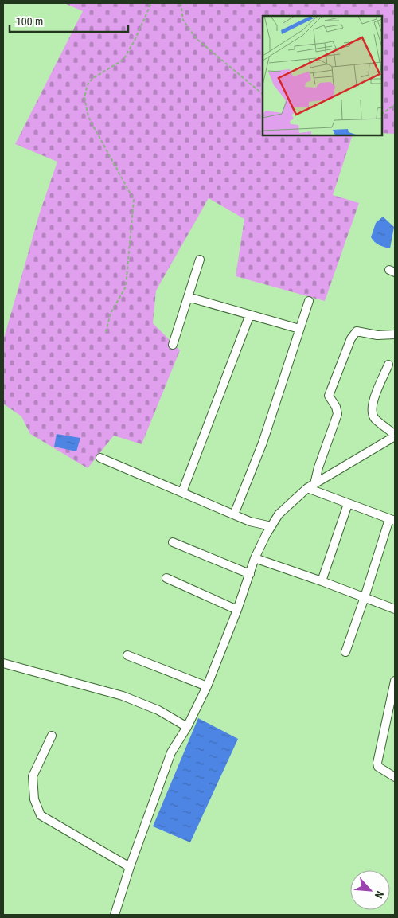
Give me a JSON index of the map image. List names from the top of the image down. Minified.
{"scale_bar":"100 m","north":"bottom right"}
